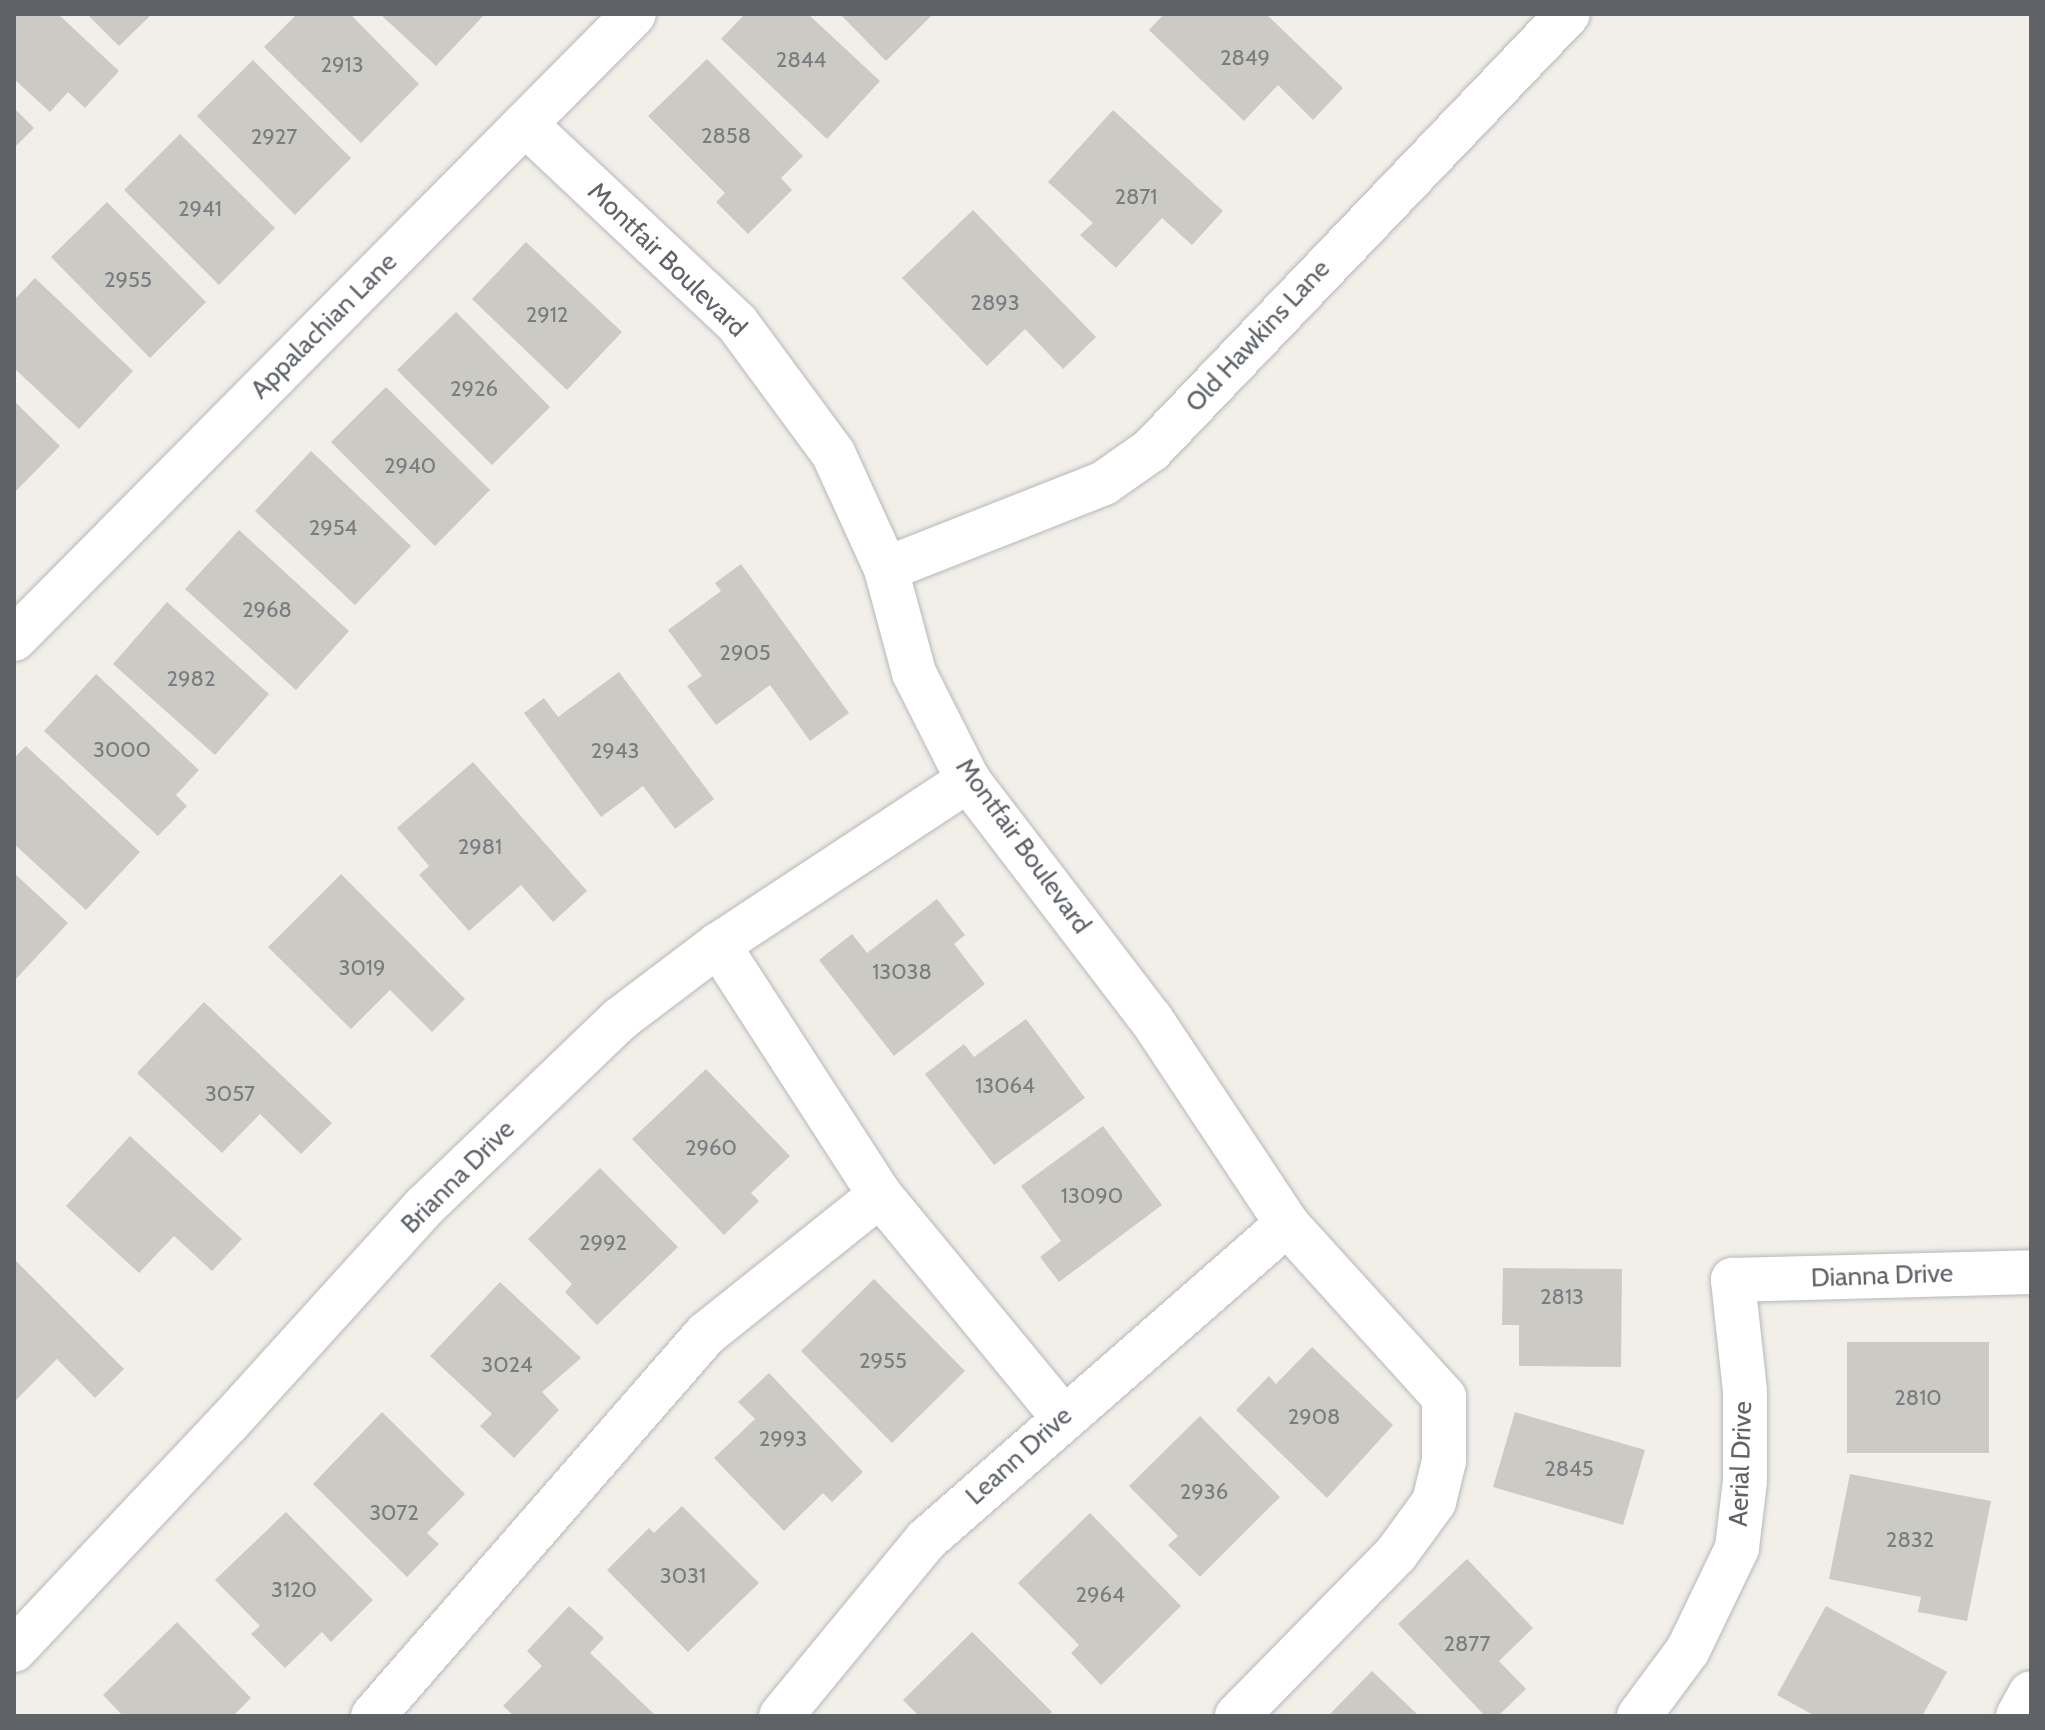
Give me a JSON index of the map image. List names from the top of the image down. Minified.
{"streets":{"street":["Montfair Boulevard","Appalachian Lane","Old Hawkins Lane","Brianna Drive","Dianna Drive","Leann Drive","Aerial Drive"]},"crossings":[["Montfair Boulevard","Appalachian Lane"],["Montfair Boulevard","Old Hawkins Lane"],["Montfair Boulevard","Brianna Drive"],["Montfair Boulevard","Leann Drive"],["Dianna Drive","Aerial Drive"]],"house_numbers":["2849","2844","2913","2858","2927","2871","2941","2955","2893","2912","2926","2940","2954","2968","2905","2982","3000","2943","2981","3019","13038","13064","3057","2960","13090","2992","2813","2955","3024","2810","2908","2993","2845","2936","3072","2832","3031","3120","2964","2877"]}
